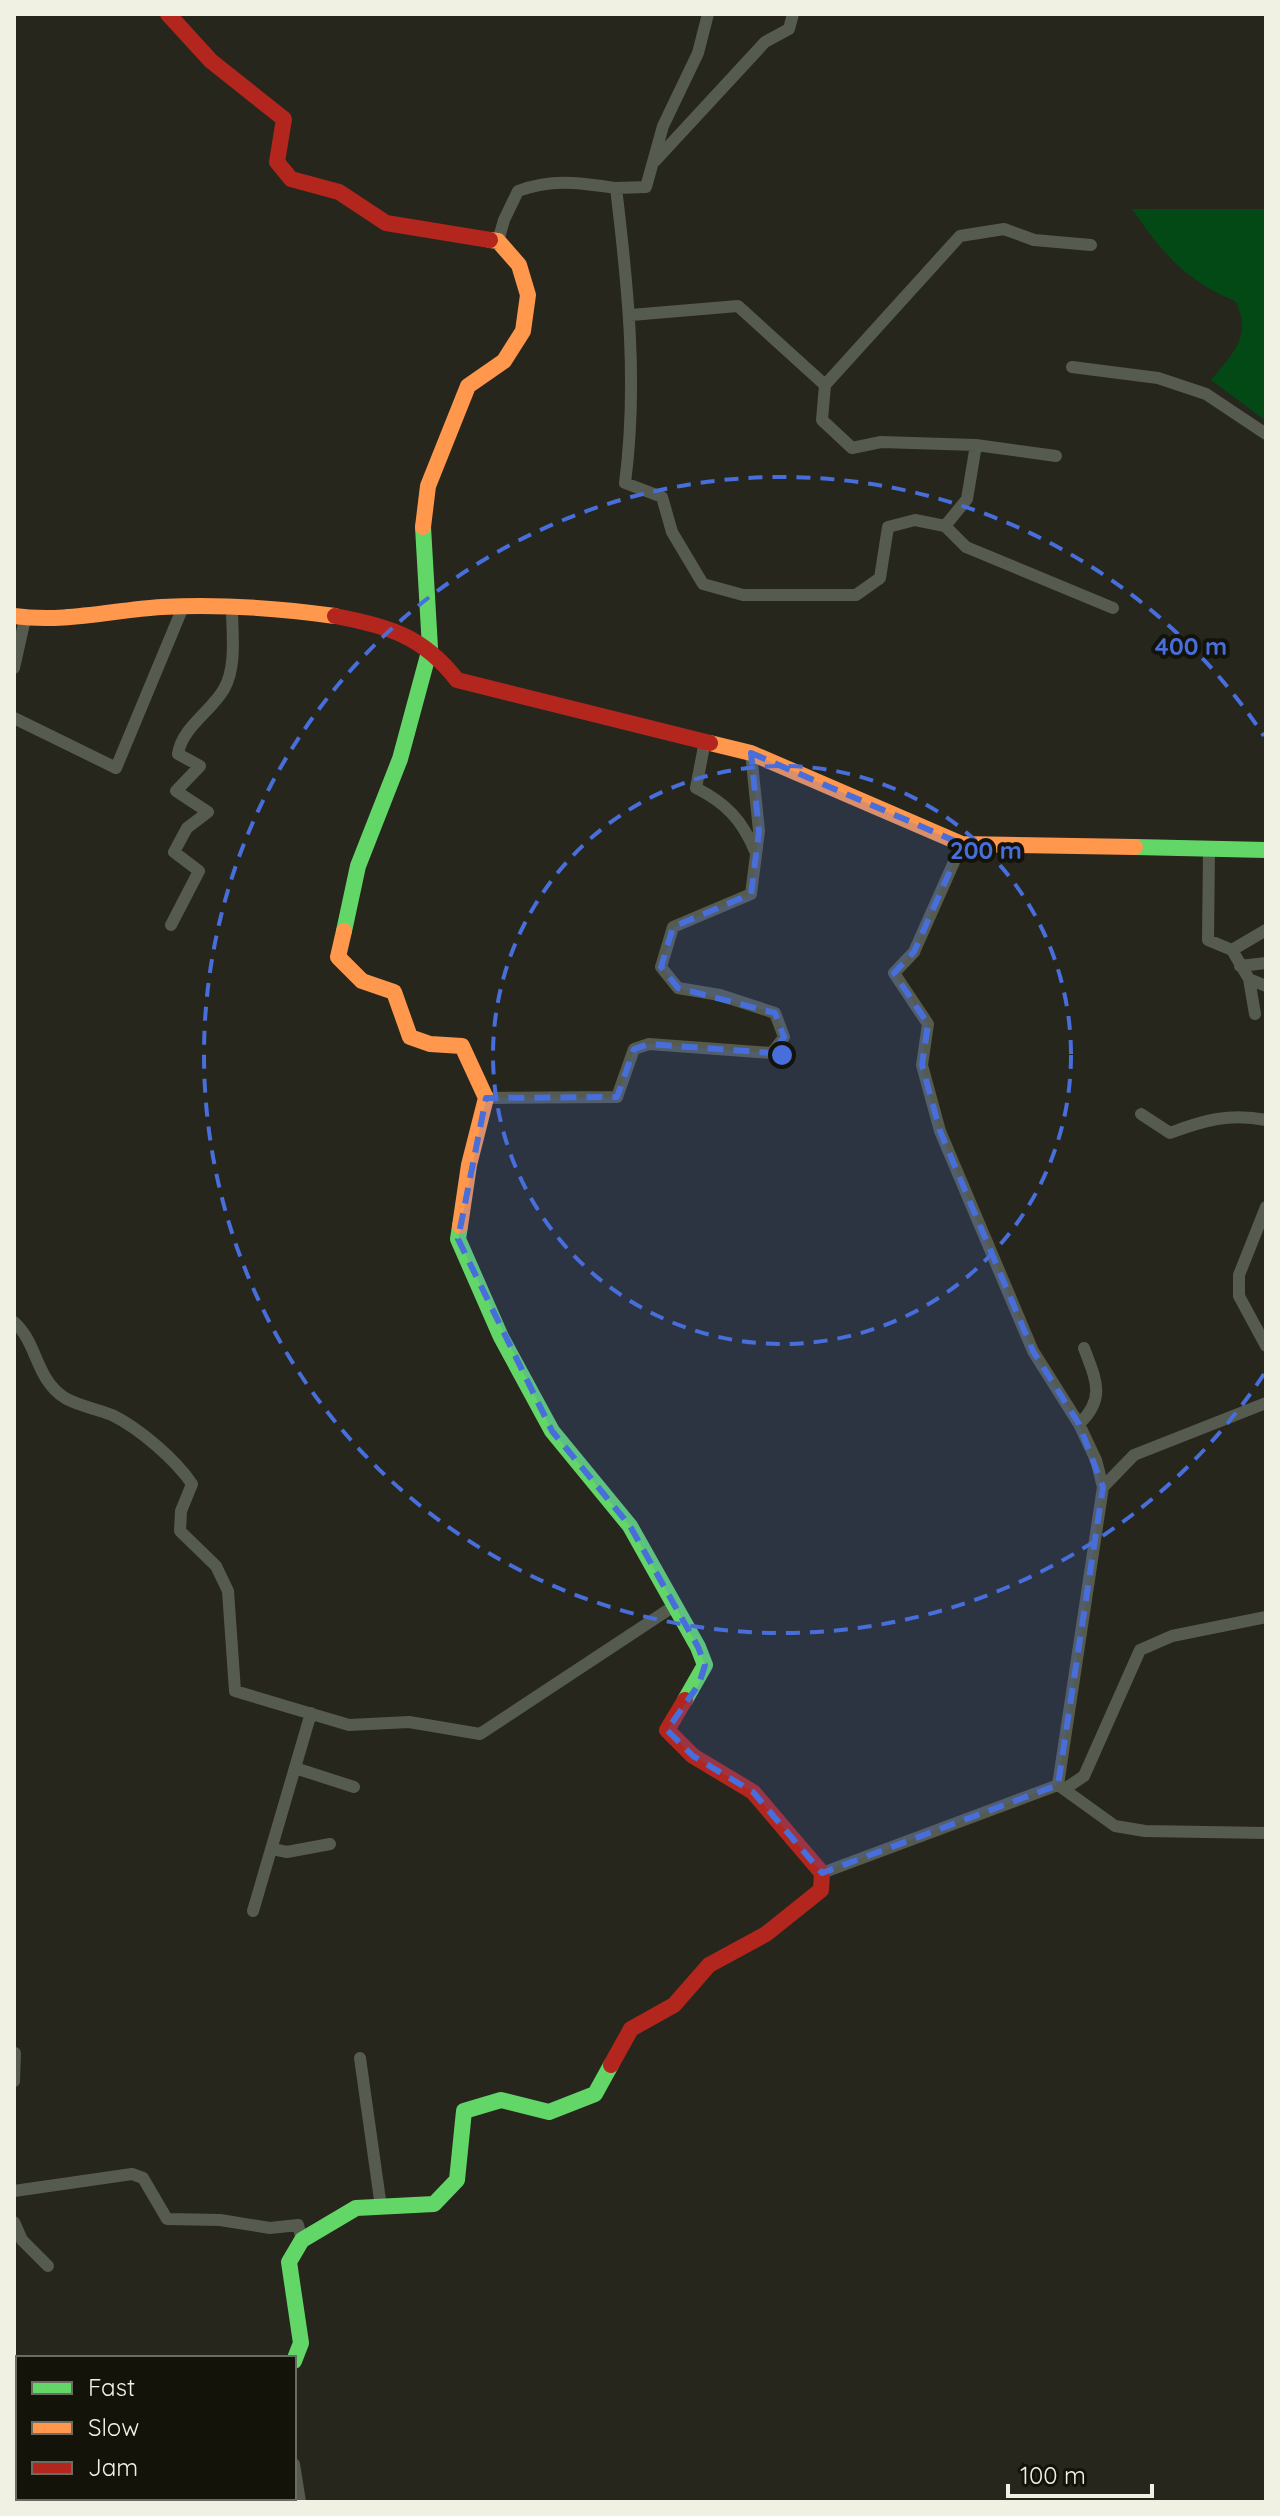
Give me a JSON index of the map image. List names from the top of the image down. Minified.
{"legend":["Fast","Slow","Jam"],"scale_bar":"100 m","rings":["400 m","200 m"]}
